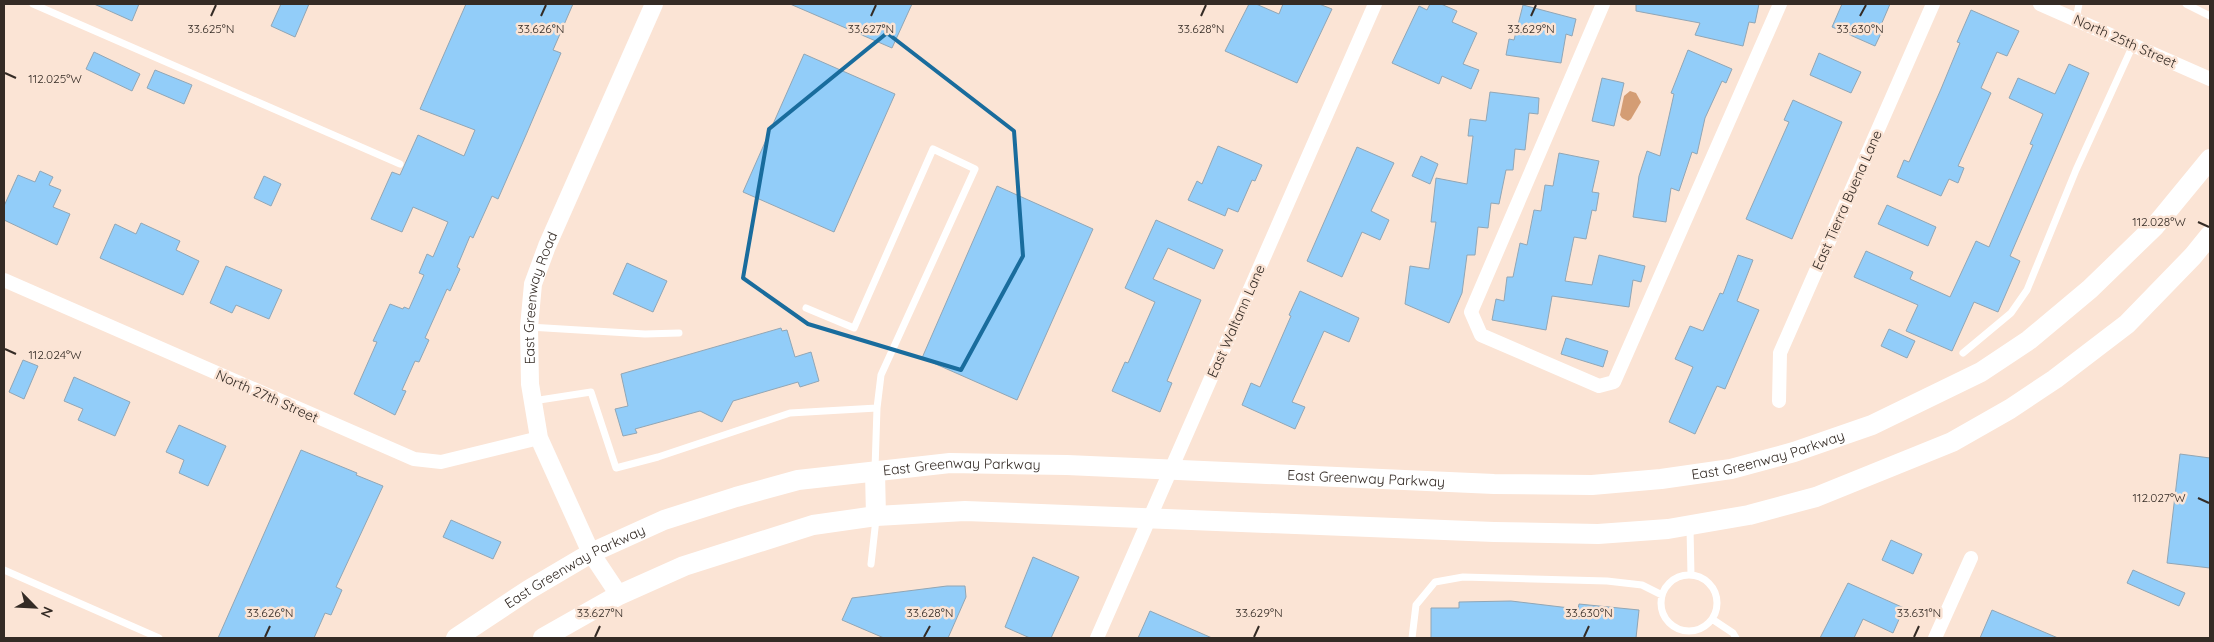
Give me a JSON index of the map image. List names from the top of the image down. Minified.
{"streets":{"main road":["East Greenway Parkway"],"street":["North 25th Street","East Tierra Buena Lane","East Greenway Road","East Waltann Lane","North 27th Street"]},"crossings":[["East Greenway Road","North 27th Street"],["East Greenway Road","East Greenway Parkway"],["East Waltann Lane","East Greenway Parkway"]],"north":"bottom right","coordinates":["33.625°N","33.626°N","33.627°N","33.628°N","33.629°N","33.630°N","112.025°W","112.028°W","112.024°W","112.027°W","33.631°N"]}
